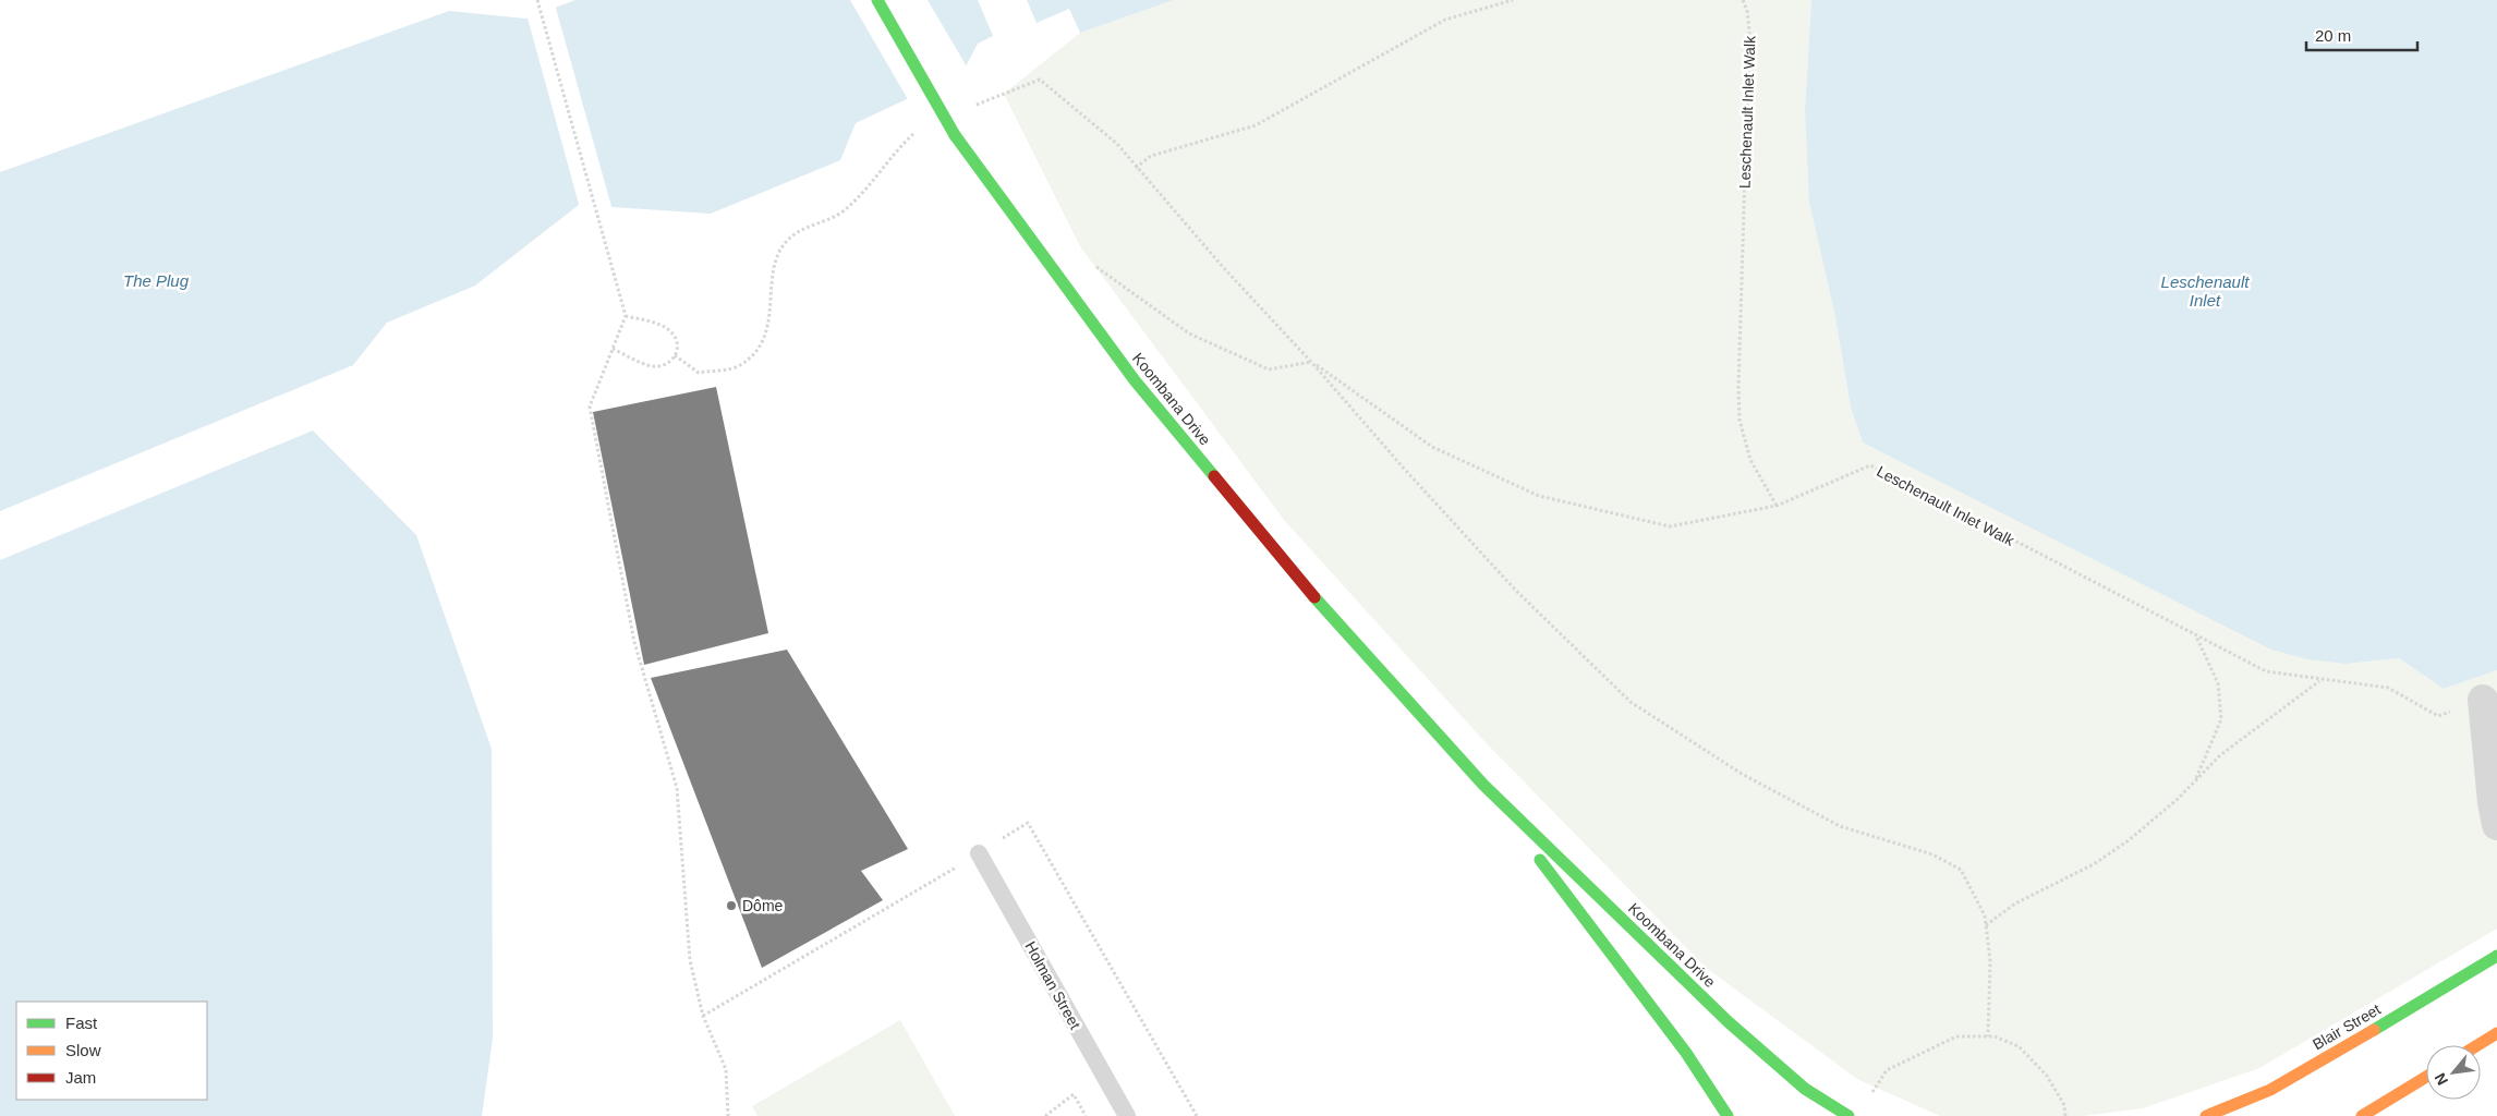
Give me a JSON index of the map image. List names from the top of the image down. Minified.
{"streets":{"main road":["Koombana Drive","Blair Street"],"lane":["Holman Street"],"path":["Leschenault Inlet Walk"]},"water":["The Plug","Leschenault Inlet"],"places":["Dôme"],"legend":["Fast","Slow","Jam"],"scale_bar":"20 m","north":"bottom left"}
